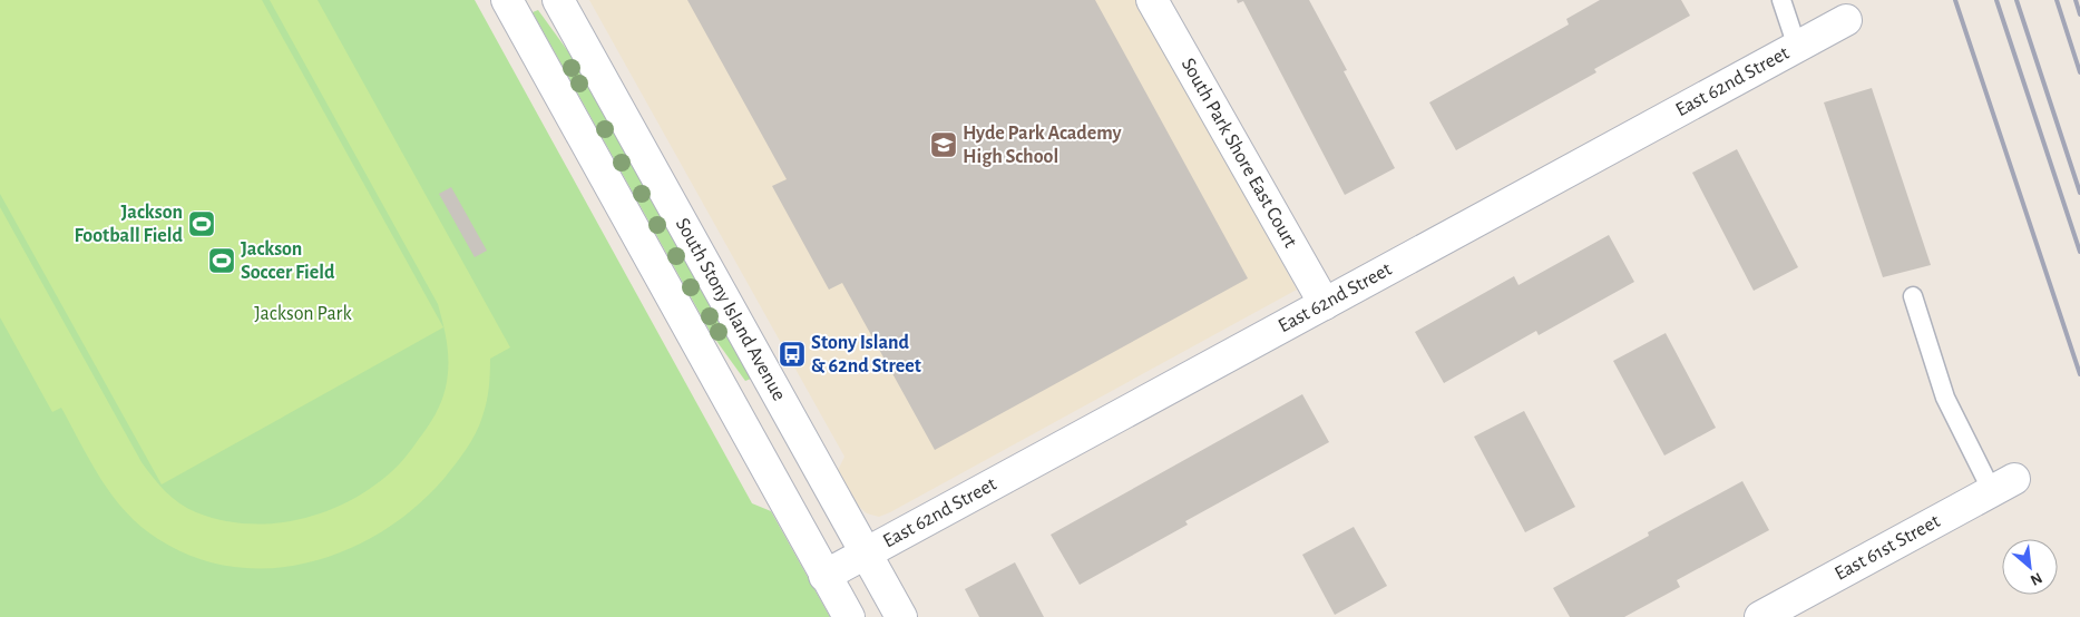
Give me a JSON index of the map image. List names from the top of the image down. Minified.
{"streets":{"street":["East 62nd Street","South Park Shore East Court","South Stony Island Avenue","East 61st Street"]},"crossings":[["East 62nd Street","South Park Shore East Court"],["East 62nd Street","South Stony Island Avenue"]],"parks":["Jackson Park"],"places":{"school or university":["Hyde Park Academy High School"],"sports":["Jackson Football Field","Jackson Soccer Field"],"bus stop":["Stony Island & 62nd Street"]},"north":"bottom right"}
